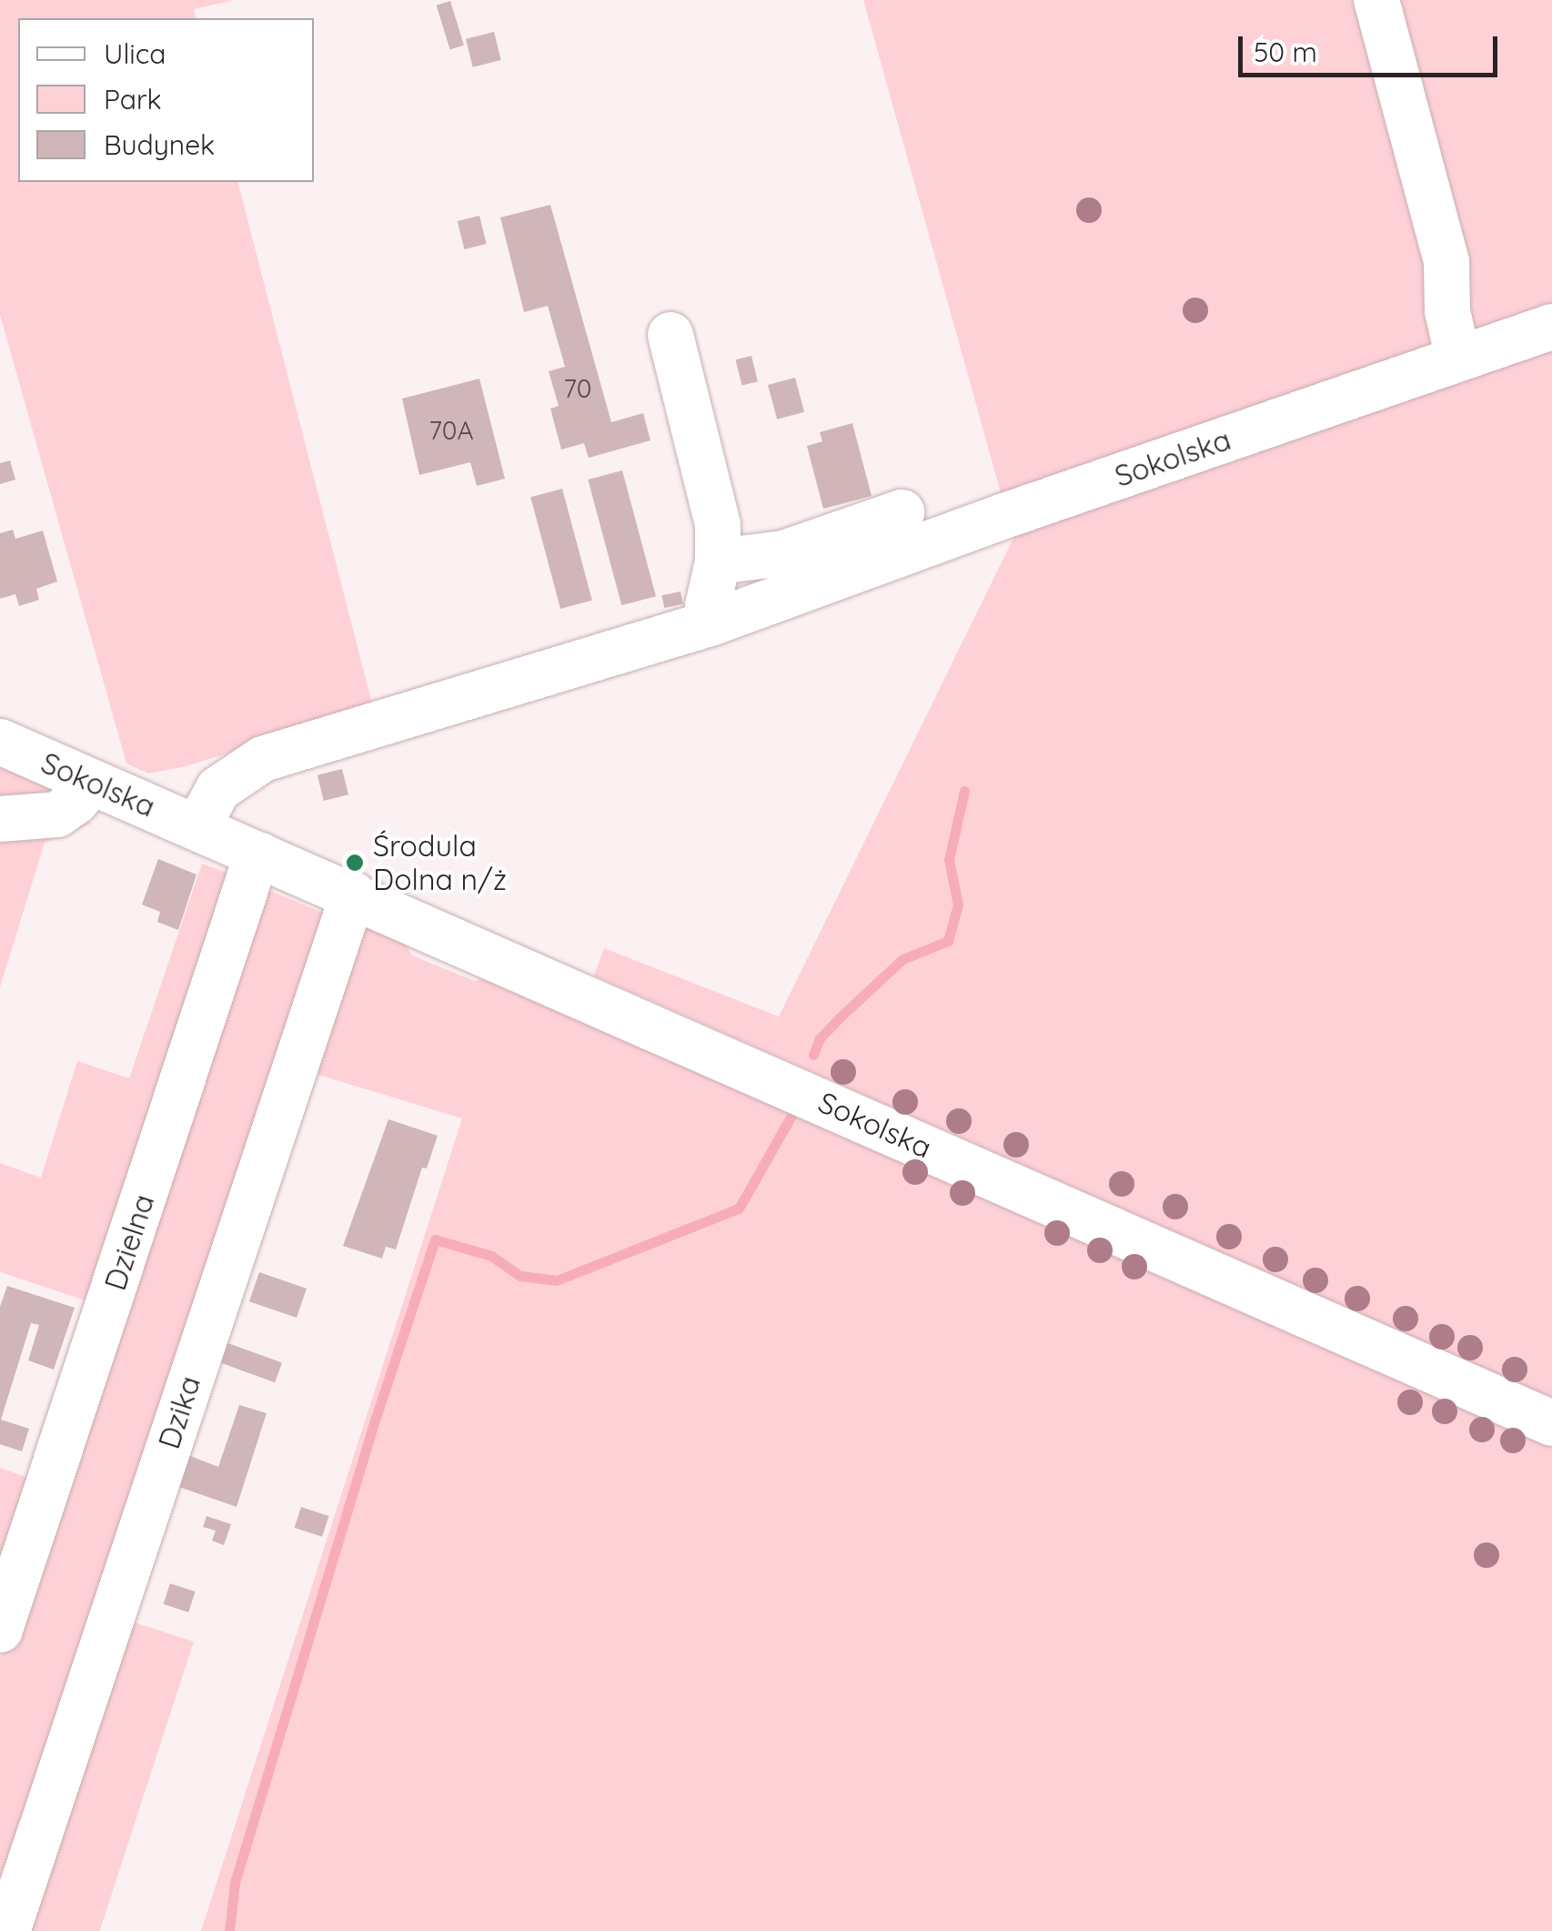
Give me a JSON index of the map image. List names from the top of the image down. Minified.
{"streets":{"street":["Sokolska","Dzielna","Dzika"]},"crossings":[["Sokolska","Dzielna"],["Sokolska","Dzika"]],"places":["Środula Dolna n/ż"],"house_numbers":["70","70A"],"legend":["Ulica","Park","Budynek"],"scale_bar":"50 m"}
